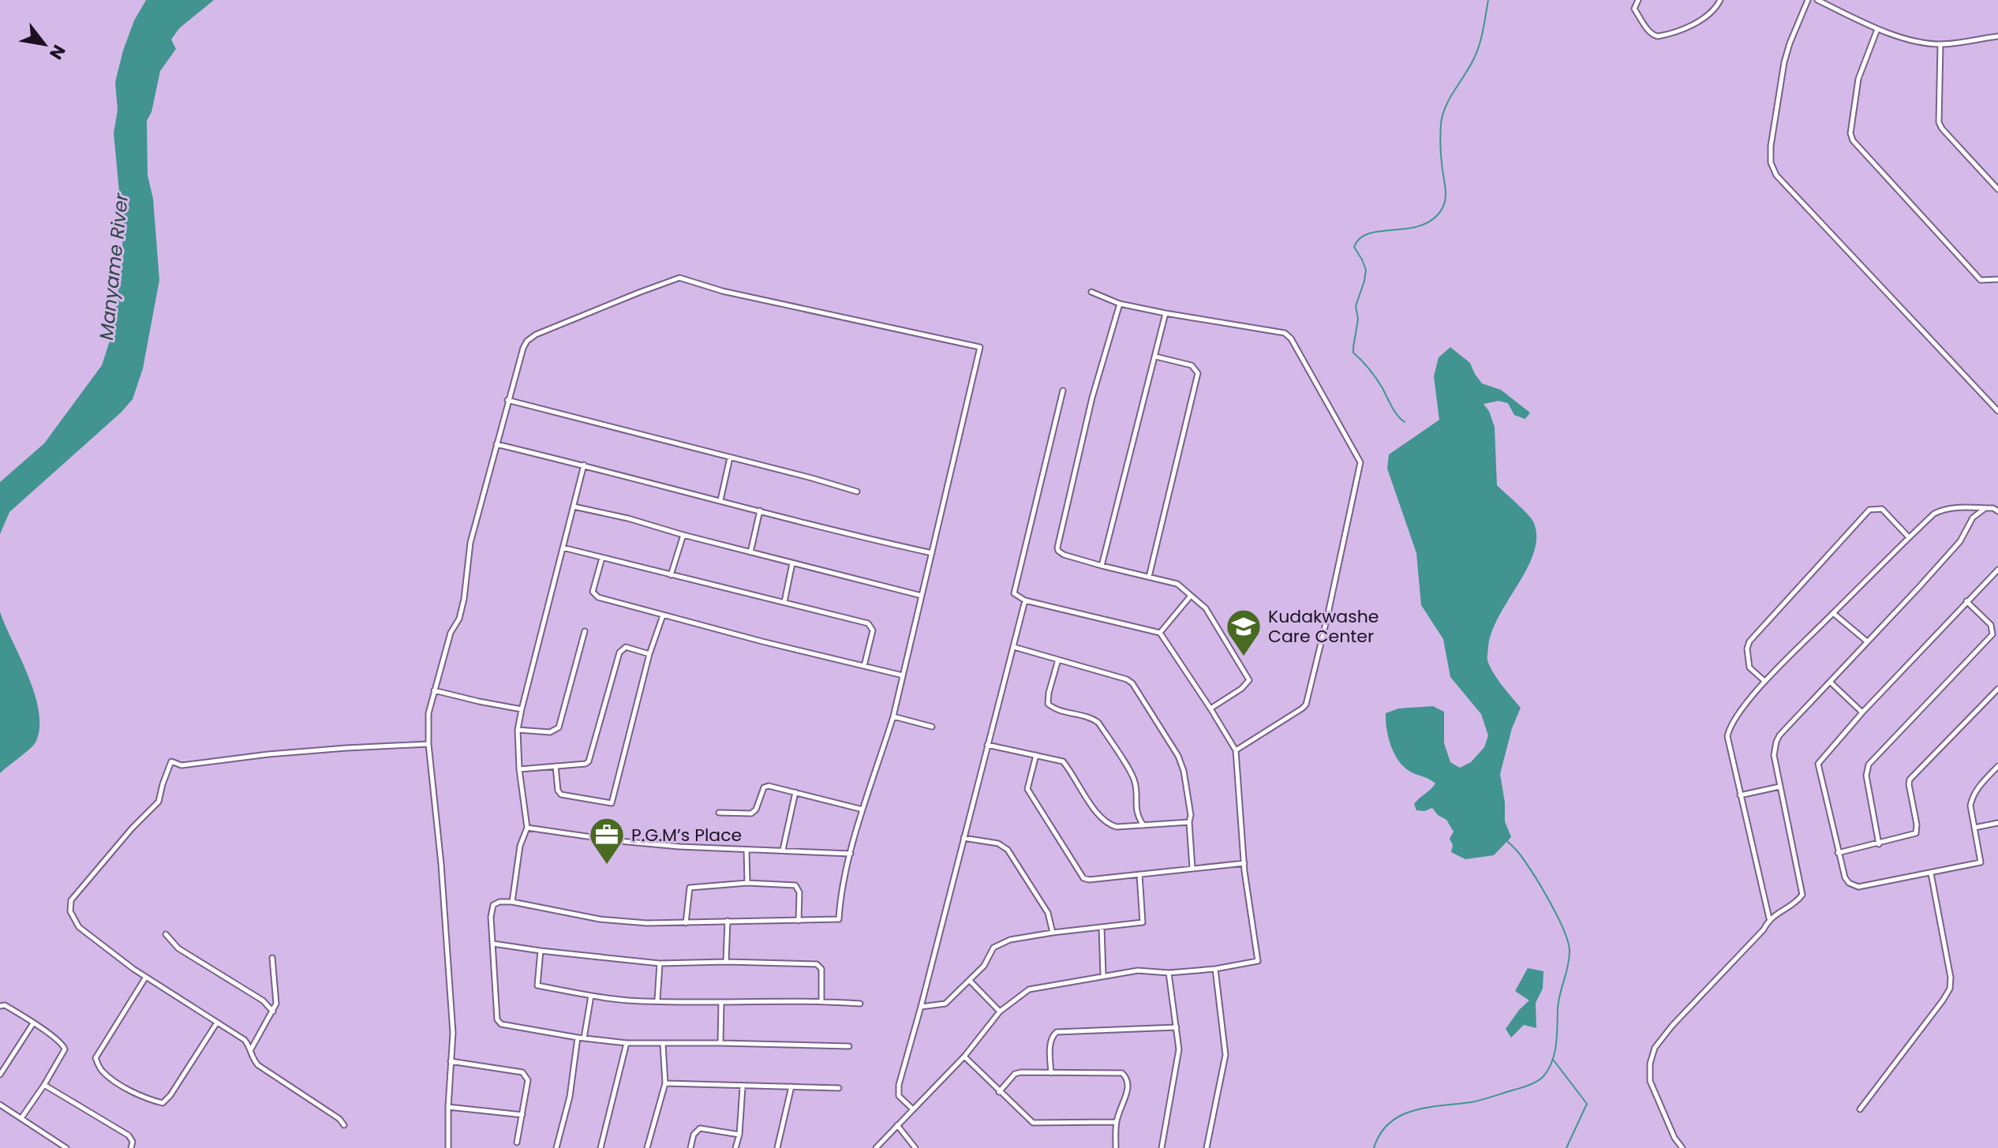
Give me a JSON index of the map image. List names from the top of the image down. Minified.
{"water":["Manyame River"],"places":{"school or university":["Kudakwashe Care Center"],"office":["P.G.M’s Place"]},"north":"bottom right"}
